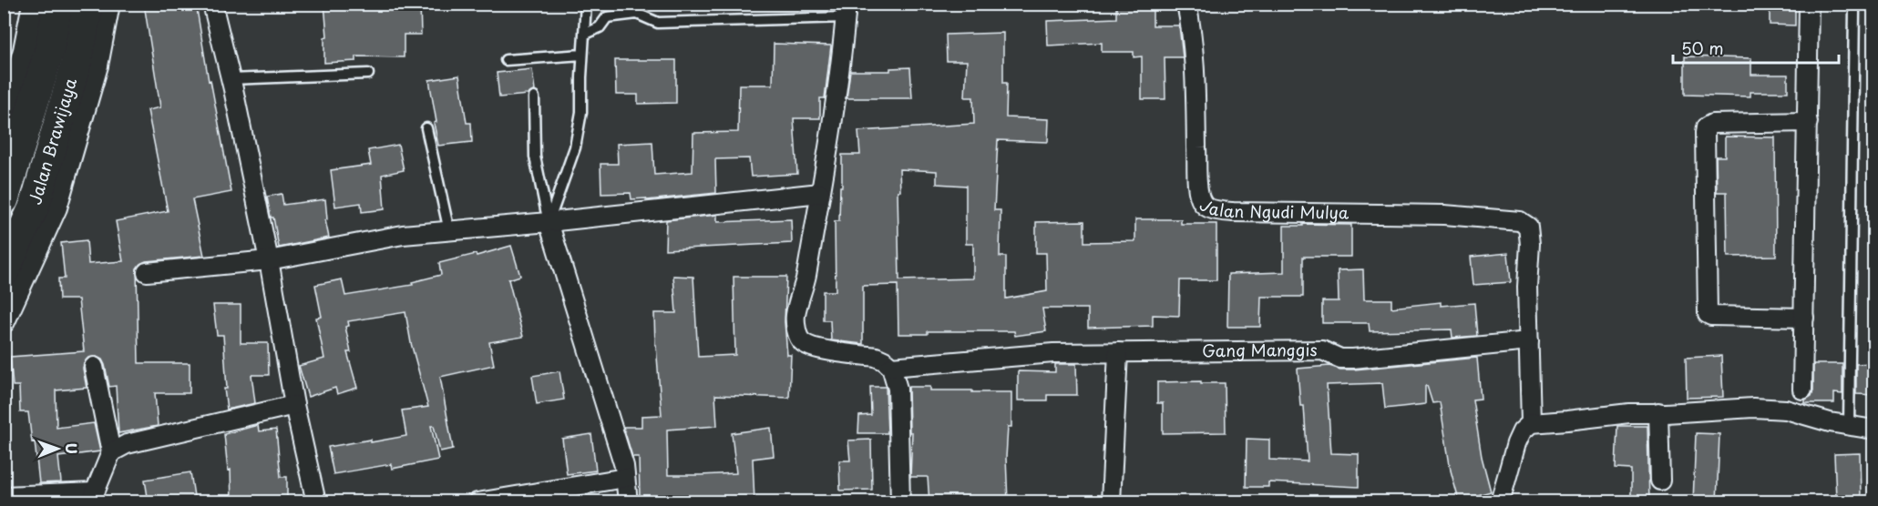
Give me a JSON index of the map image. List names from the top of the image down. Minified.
{"streets":{"highway":["Jalan Brawijaya"],"street":["Jalan Ngudi Mulya","Gang Manggis"]},"crossings":[["Jalan Ngudi Mulya","Gang Manggis"]],"scale_bar":"50 m","north":"right"}
